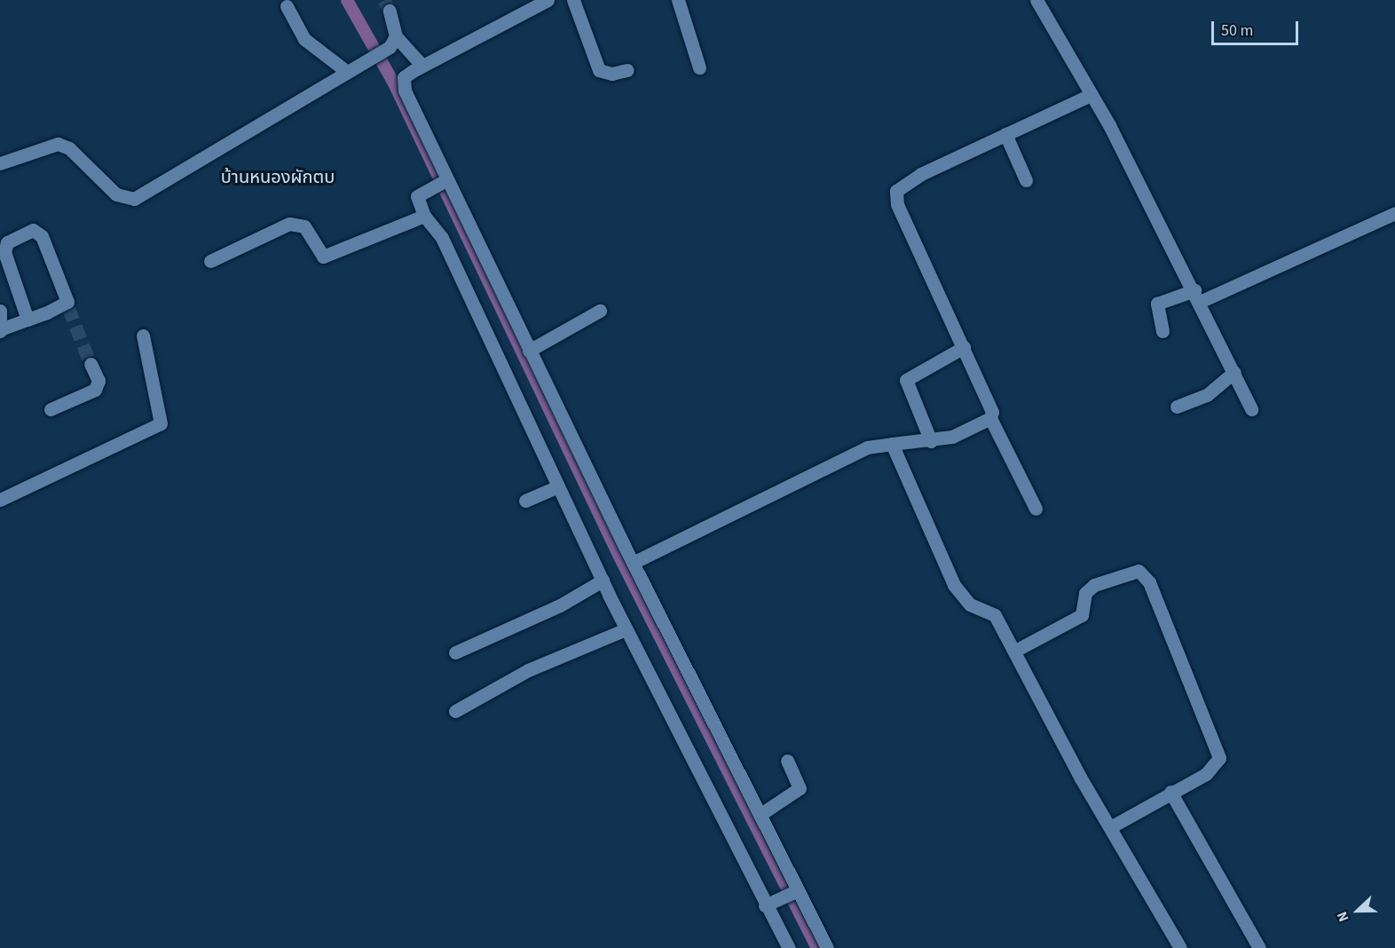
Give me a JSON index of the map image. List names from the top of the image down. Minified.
{"districts":["บ้านหนองผักตบ"],"scale_bar":"50 m","north":"left"}
